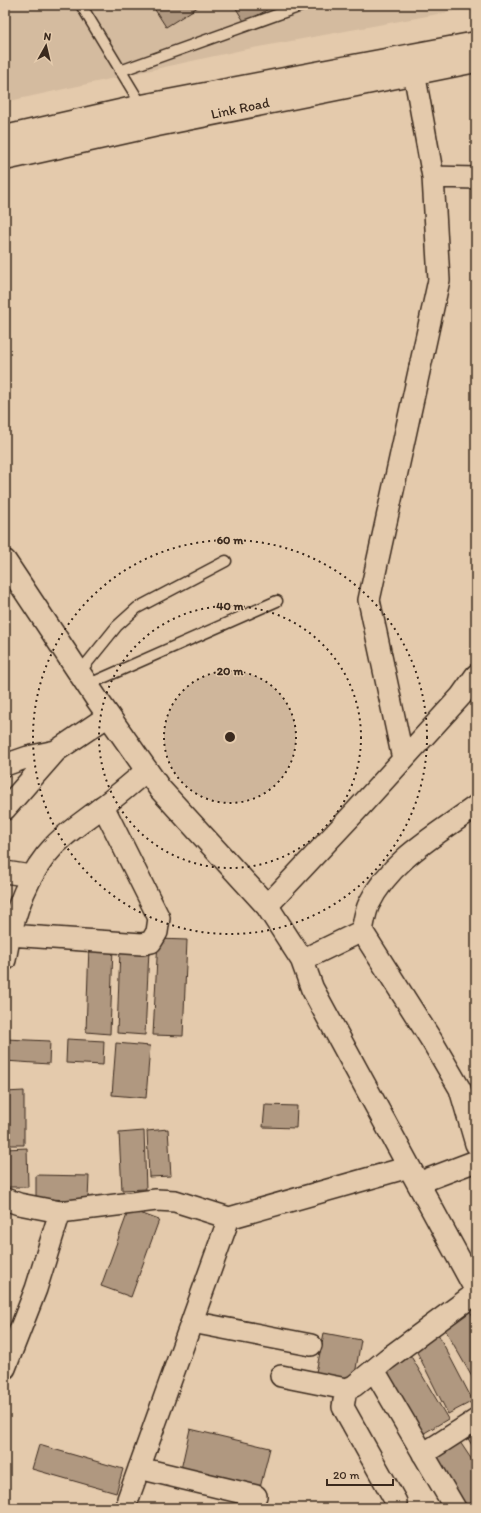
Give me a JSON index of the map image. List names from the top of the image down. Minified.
{"streets":{"street":["Link Road"]},"scale_bar":"20 m","north":"top","rings":["60 m","40 m","20 m"]}
